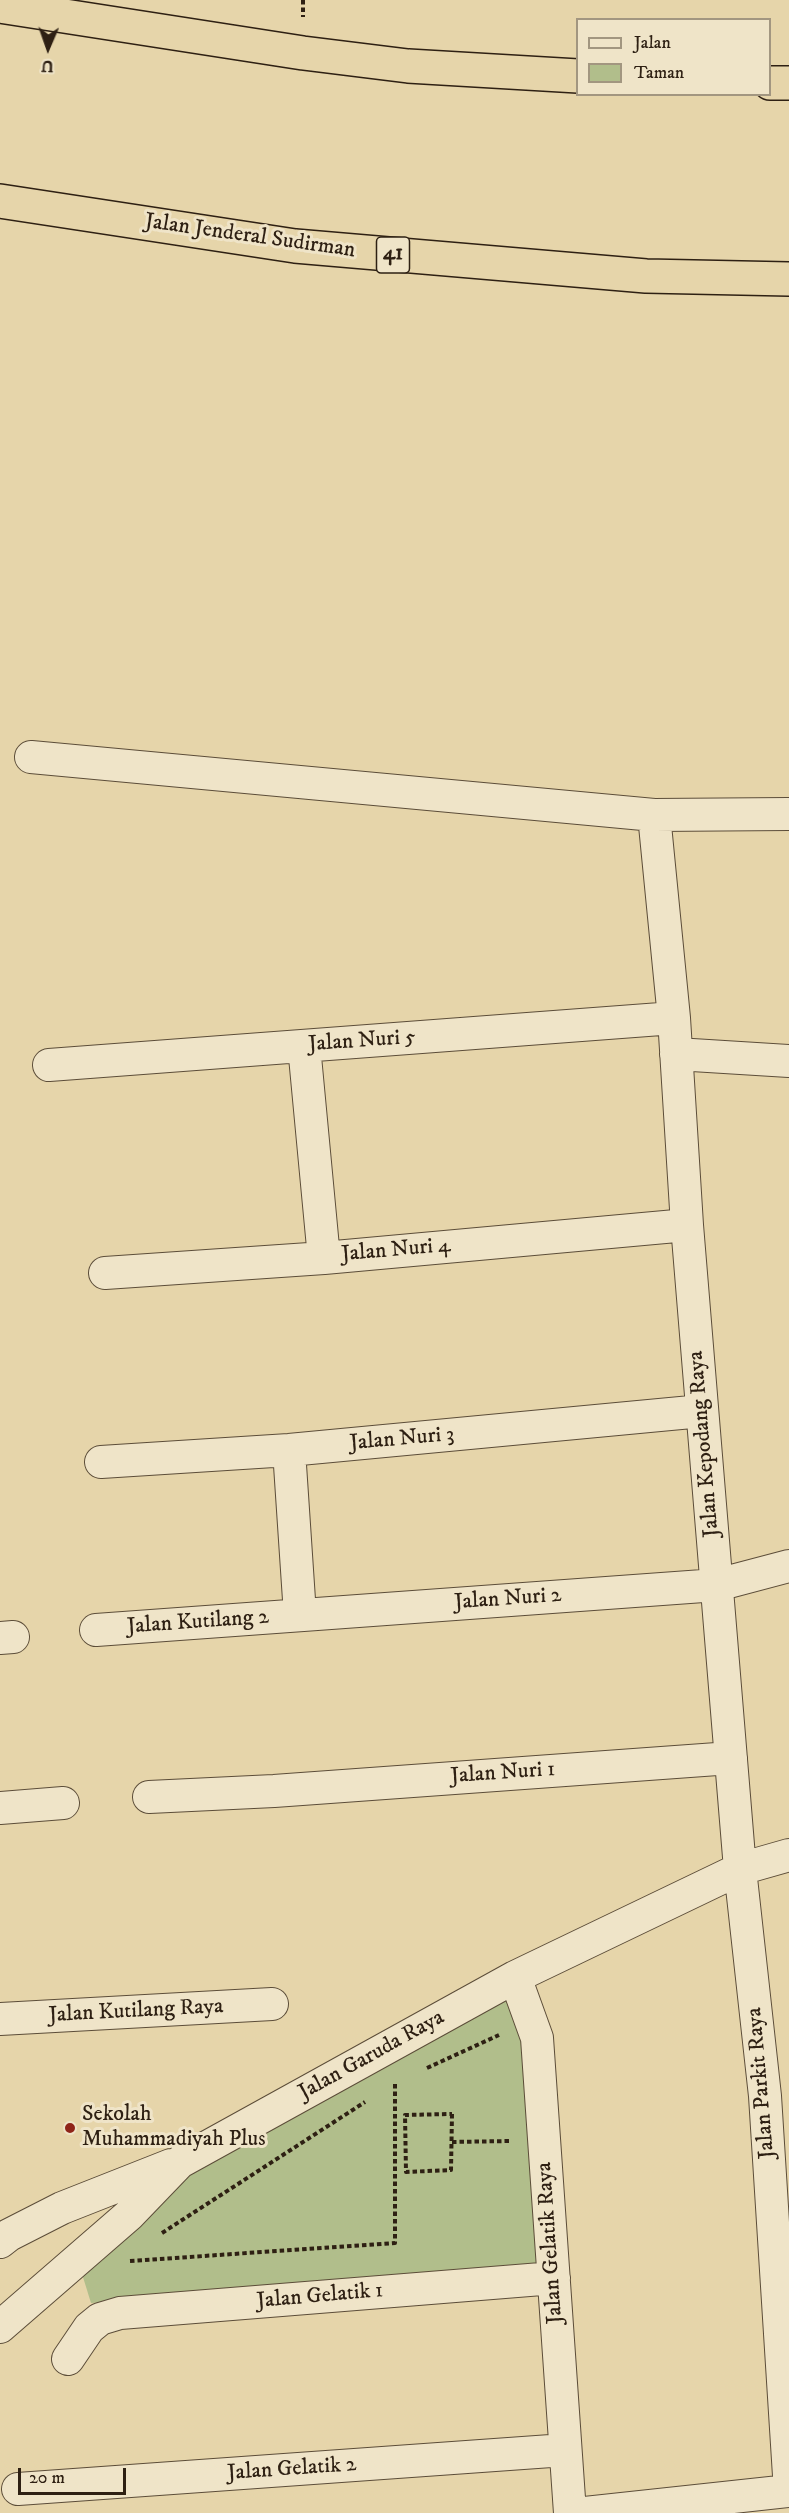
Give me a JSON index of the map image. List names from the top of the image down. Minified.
{"streets":{"highway":["Jalan Jenderal Sudirman","41"],"street":["Jalan Nuri 5","Jalan Nuri 4","Jalan Nuri 3","Jalan Kepodang Raya","Jalan Nuri 2","Jalan Kutilang 2","Jalan Nuri 1","Jalan Kutilang Raya","Jalan Garuda Raya","Jalan Parkit Raya","Jalan Gelatik Raya","Jalan Gelatik 1","Jalan Gelatik 2"]},"crossings":[["Jalan Nuri 5","Jalan Kepodang Raya"],["Jalan Nuri 4","Jalan Kepodang Raya"],["Jalan Nuri 3","Jalan Kepodang Raya"],["Jalan Kepodang Raya","Jalan Nuri 2"],["Jalan Kepodang Raya","Jalan Nuri 1"],["Jalan Kepodang Raya","Jalan Garuda Raya"],["Jalan Kepodang Raya","Jalan Parkit Raya"],["Jalan Nuri 2","Jalan Kutilang 2"],["Jalan Garuda Raya","Jalan Parkit Raya"],["Jalan Garuda Raya","Jalan Gelatik Raya"],["Jalan Gelatik Raya","Jalan Gelatik 1"],["Jalan Gelatik Raya","Jalan Gelatik 2"]],"places":["Sekolah Muhammadiyah Plus"],"legend":["Jalan","Taman"],"scale_bar":"20 m","north":"bottom"}
